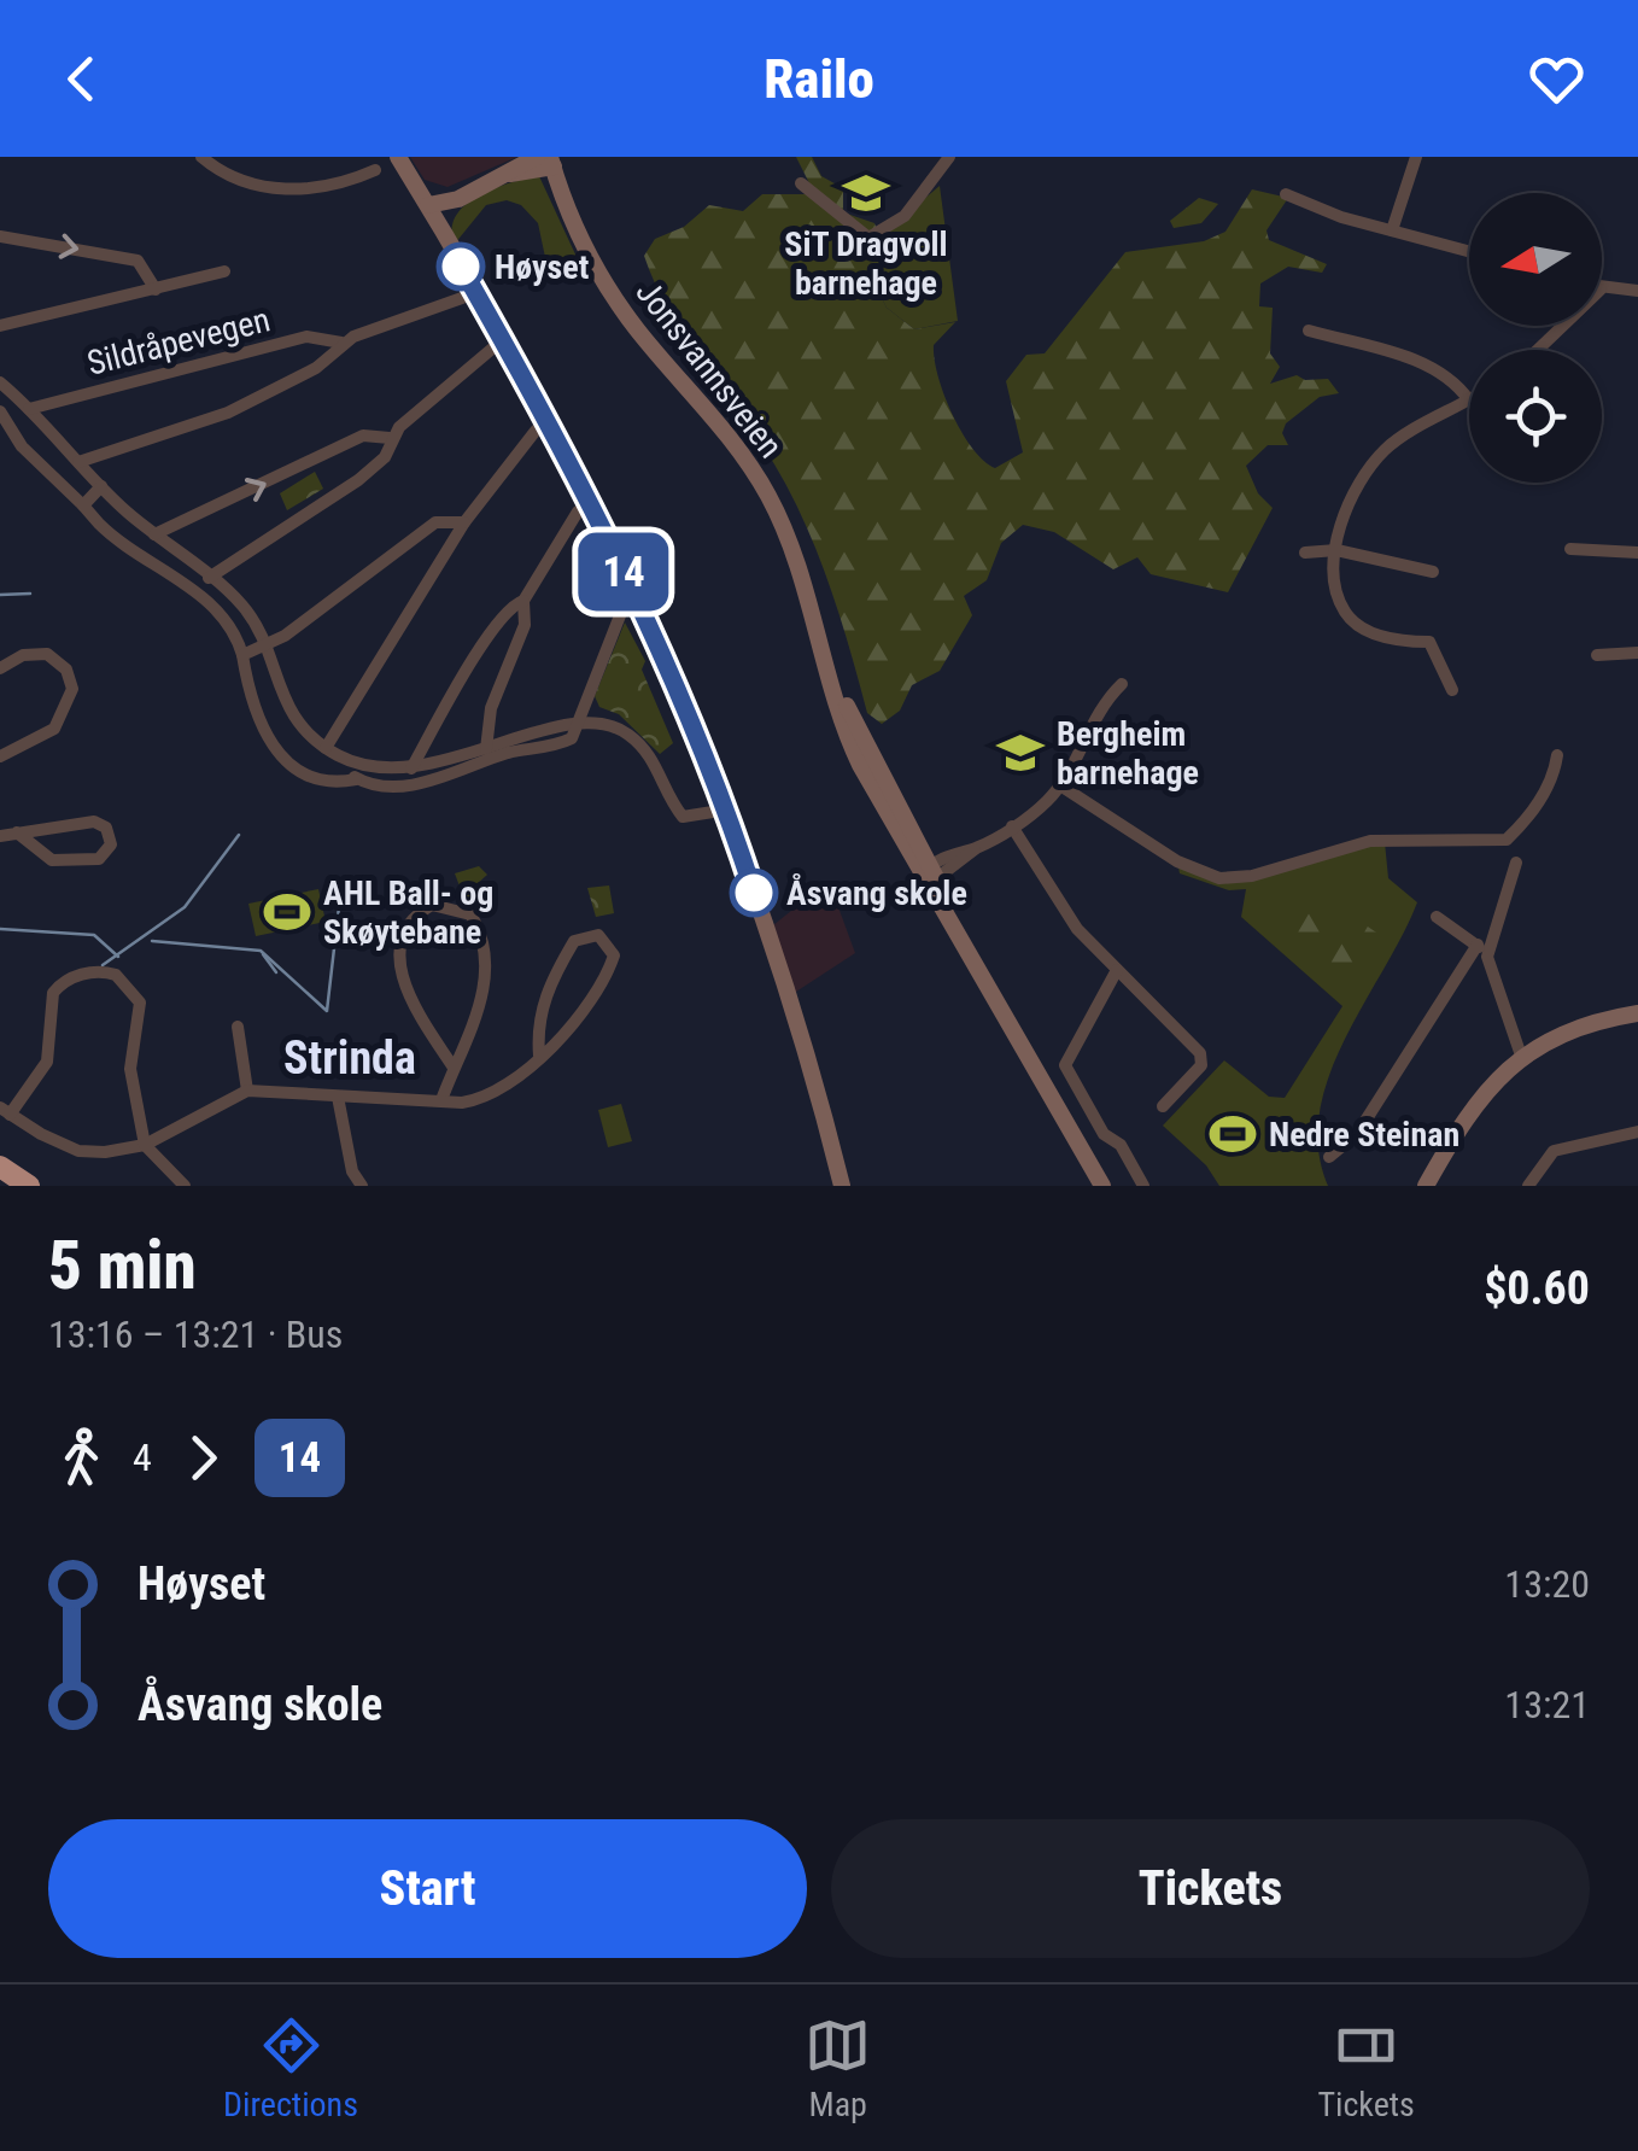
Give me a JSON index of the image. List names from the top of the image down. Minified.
{"streets":{"main road":["Jonsvannsveien"],"street":["Sildråpevegen"]},"districts":["Strinda"],"places":{"school or university":["SiT Dragvoll barnehage","Bergheim barnehage"],"other":["Høyset","Åsvang skole"],"sports":["AHL Ball- og Skøytebane","Nedre Steinan"]},"lines":["bus line 14"],"north":"left","page":{"header":"Railo","on_map":"14","heading":["5 min","13:16 – 13:21 · Bus","$0.60"],"legs":["4","14"],"list":[{"name":"Høyset","value":"13:20"},{"name":"Åsvang skole","value":"13:21"}],"buttons":["Start","Tickets"],"tabs":["Directions","Map","Tickets"]}}
